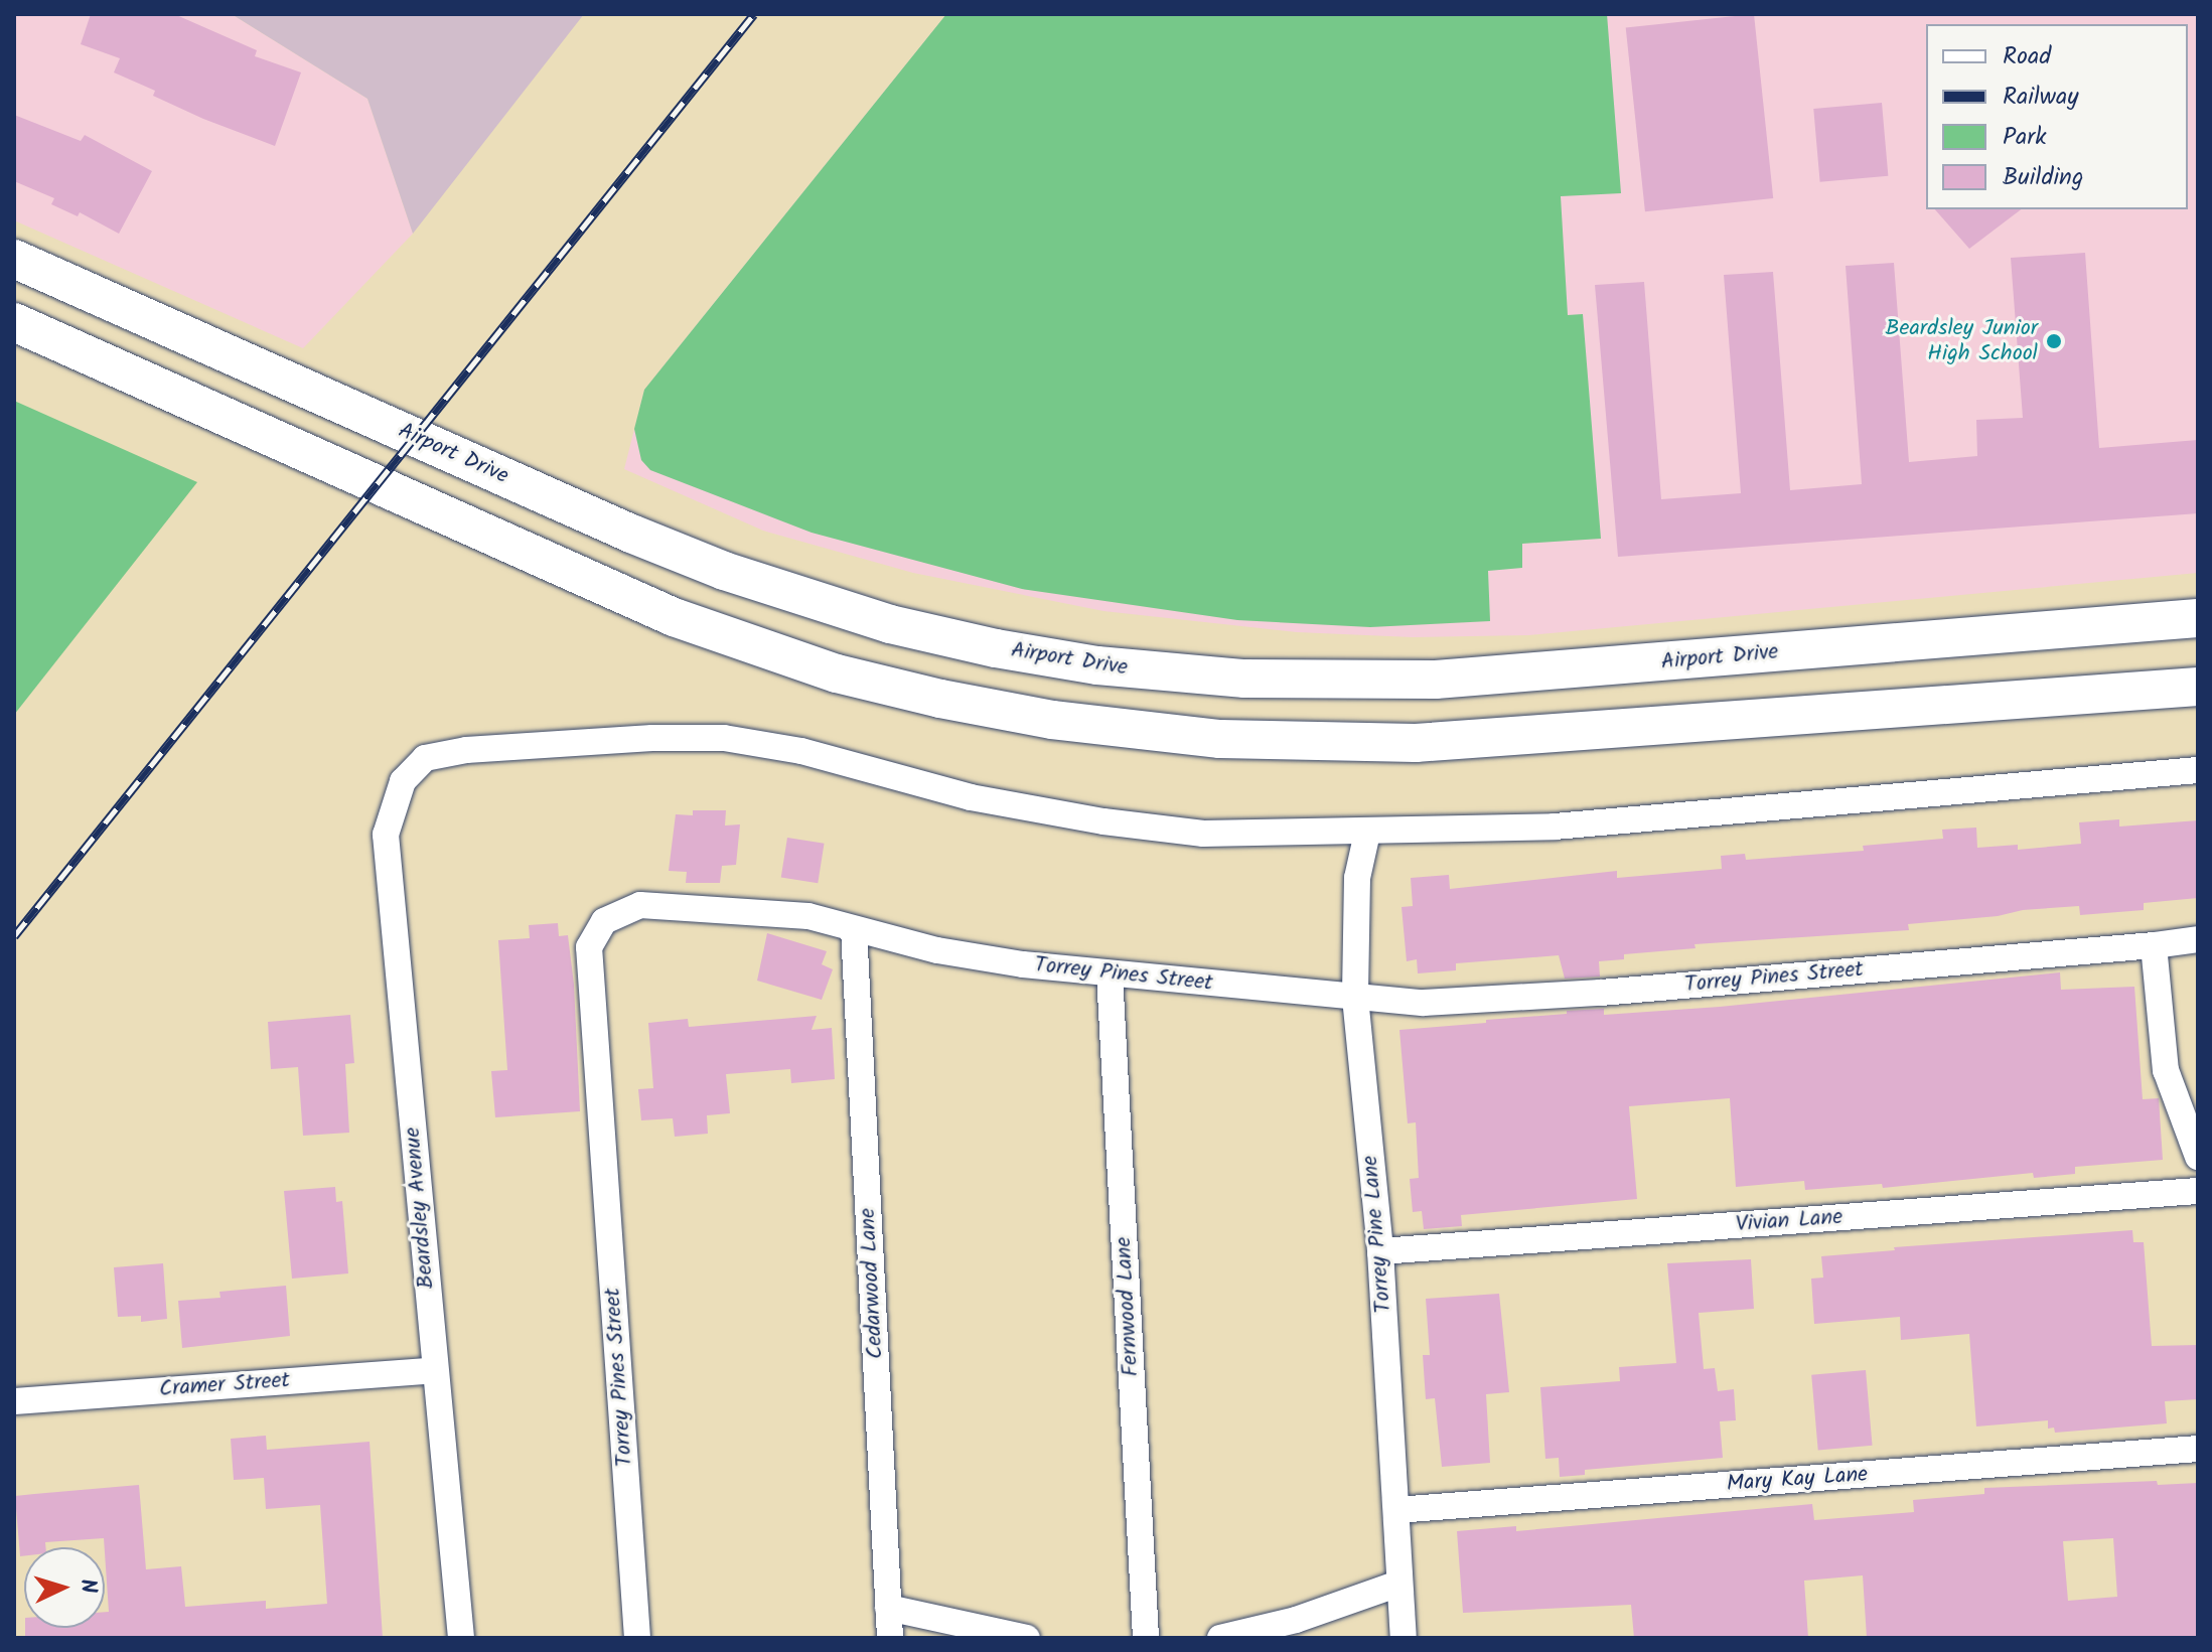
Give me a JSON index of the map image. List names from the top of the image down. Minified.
{"streets":{"main road":["Airport Drive"],"street":["Torrey Pines Street","Beardsley Avenue","Vivian Lane","Torrey Pine Lane","Cedarwood Lane","Fernwood Lane","Cramer Street","Mary Kay Lane"]},"crossings":[["Torrey Pines Street","Torrey Pine Lane"],["Torrey Pines Street","Cedarwood Lane"],["Torrey Pines Street","Fernwood Lane"],["Beardsley Avenue","Torrey Pine Lane"],["Beardsley Avenue","Cramer Street"],["Vivian Lane","Torrey Pine Lane"],["Torrey Pine Lane","Mary Kay Lane"]],"places":["Beardsley Junior High School"],"legend":["Road","Railway","Park","Building"],"north":"right"}
